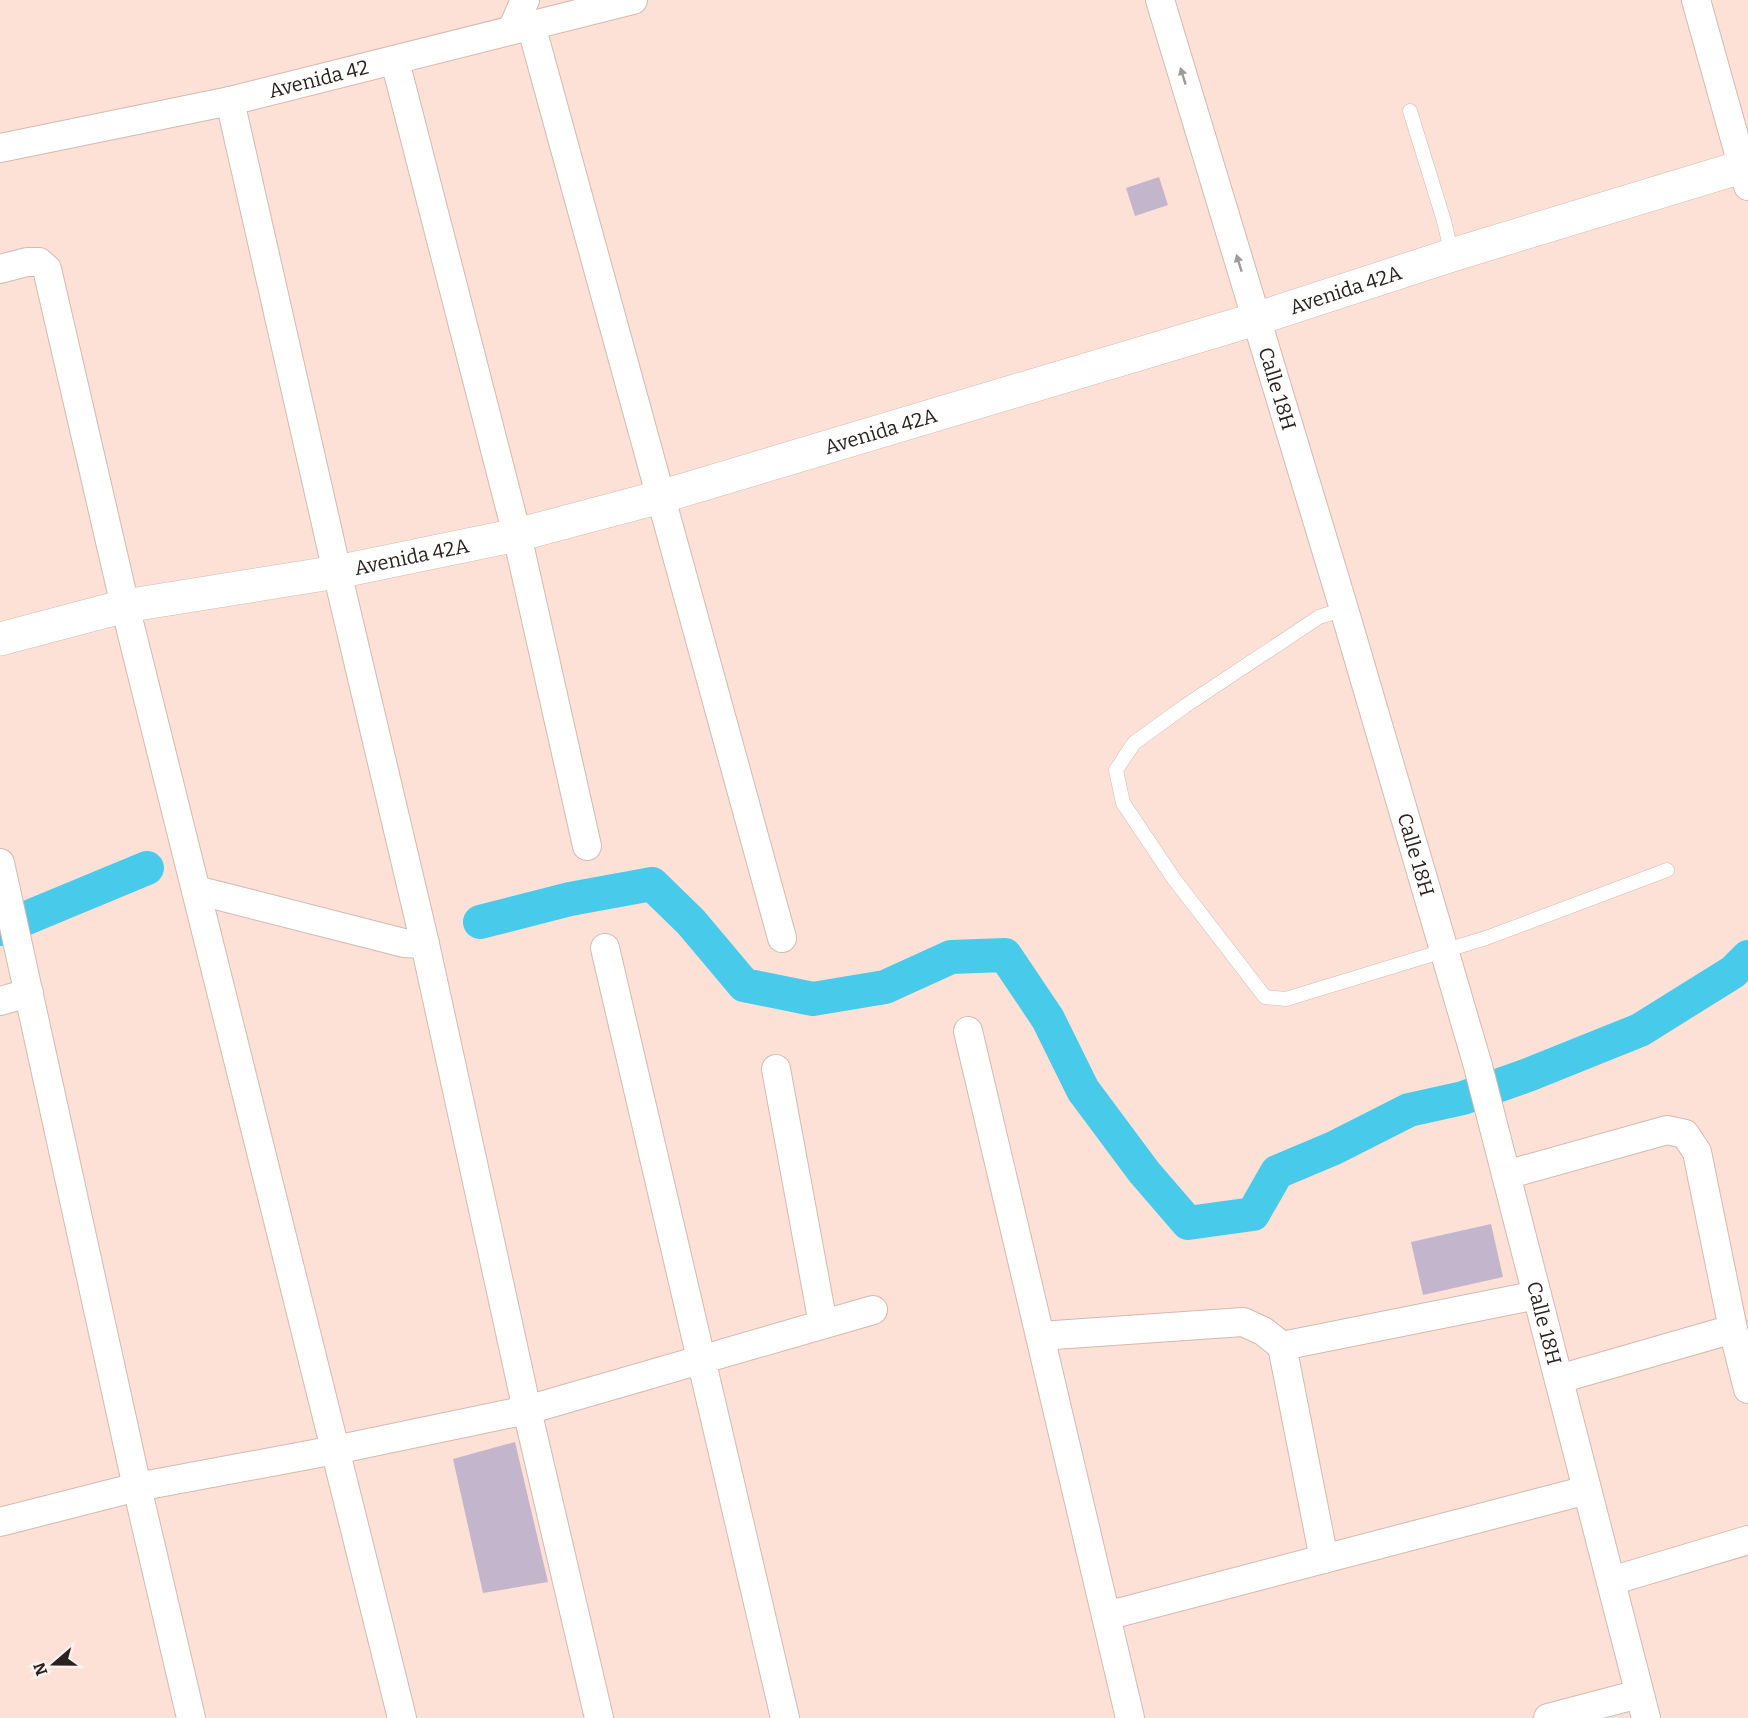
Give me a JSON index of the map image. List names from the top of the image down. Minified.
{"streets":{"street":["Avenida 42","Avenida 42A","Calle 18H"]},"crossings":[["Avenida 42A","Calle 18H"]],"north":"left"}
